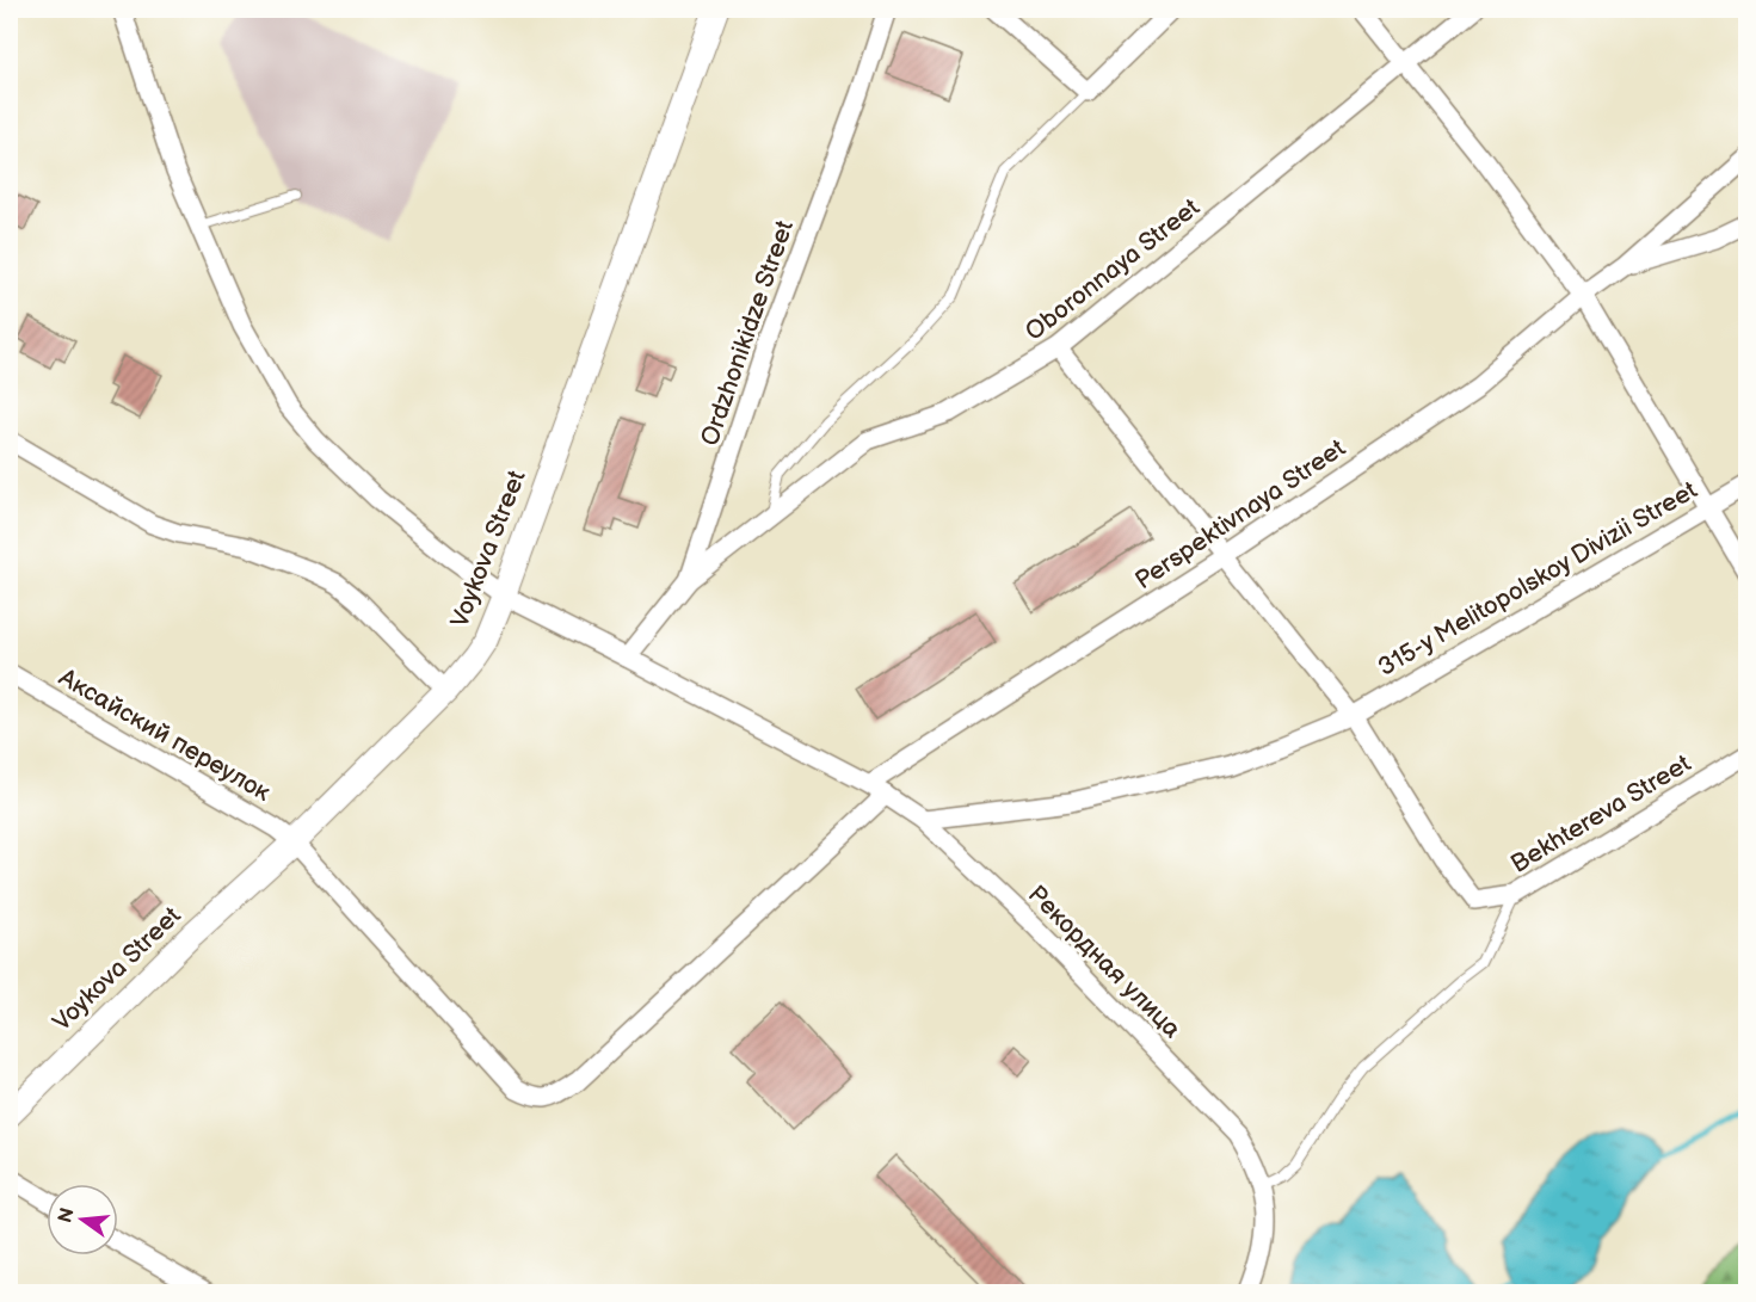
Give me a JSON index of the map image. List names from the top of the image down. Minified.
{"streets":{"street":["Oboronnaya Street","Ordzhonikidze Street","Perspektivnaya Street","Voykova Street","315-y Melitopolskoy Divizii Street","Аксайский переулок","Bekhtereva Street","Рекордная улица"]},"crossings":[["Oboronnaya Street","Ordzhonikidze Street"],["Ordzhonikidze Street","Рекордная улица"],["Perspektivnaya Street","Рекордная улица"],["Voykova Street","Аксайский переулок"],["Voykova Street","Рекордная улица"],["315-y Melitopolskoy Divizii Street","Bekhtereva Street"],["315-y Melitopolskoy Divizii Street","Рекордная улица"],["Аксайский переулок","Рекордная улица"]],"north":"left"}
